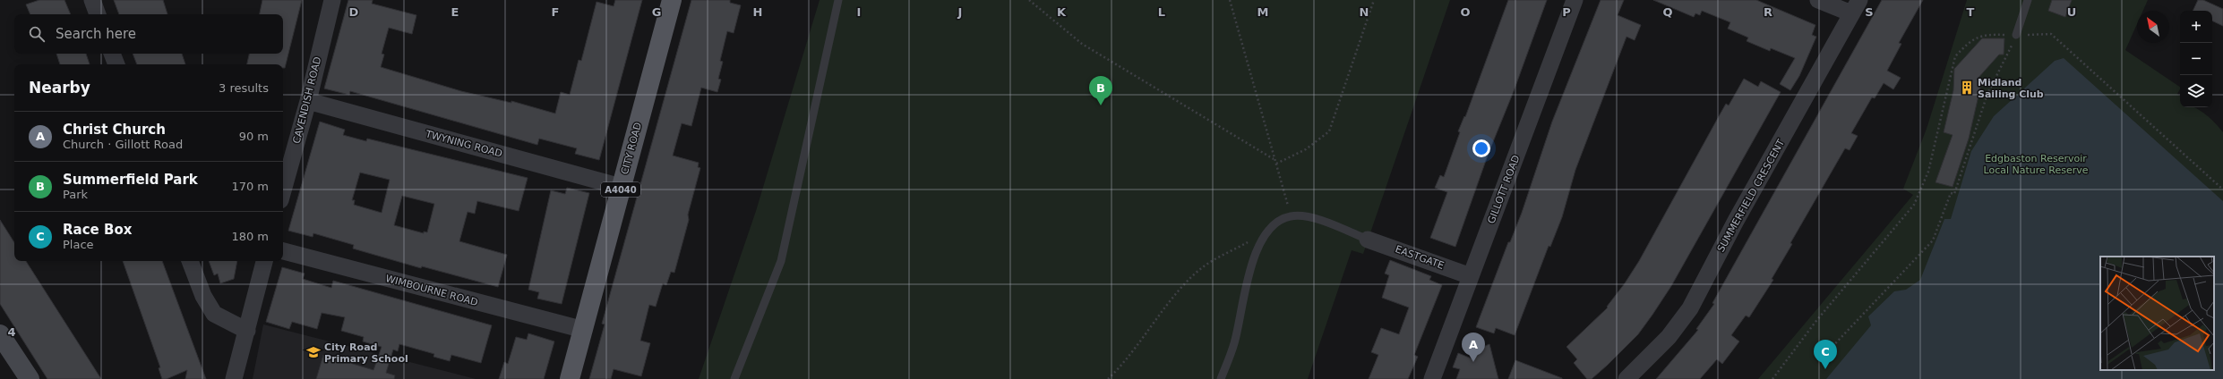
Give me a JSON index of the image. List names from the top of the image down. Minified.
{"streets":{"main road":["CITY ROAD","A4040"],"street":["CAVENDISH ROAD","TWYNING ROAD","GILLOTT ROAD","SUMMERFIELD CRESCENT","EASTGATE","WIMBOURNE ROAD"]},"crossings":[["CAVENDISH ROAD","TWYNING ROAD"],["TWYNING ROAD","CITY ROAD"],["CITY ROAD","WIMBOURNE ROAD"],["GILLOTT ROAD","EASTGATE"]],"parks":["Edgbaston Reservoir Local Nature Reserve"],"places":{"building":["Midland Sailing Club"],"school or university":["City Road Primary School"]},"north":"top left","page":{"map_buttons":["+","−"],"search":"Search here","heading":["Nearby","3 results"],"pins":["B","A","C"],"list":[{"mark":"A","name":"Christ Church","note":"Church · Gillott Road","value":"90 m"},{"mark":"B","name":"Summerfield Park","note":"Park","value":"170 m"},{"mark":"C","name":"Race Box","note":"Place","value":"180 m"}]},"grid":{"columns":["D","E","F","G","H","I","J","K","L","M","N","O","P","Q","R","S","T","U"],"rows":["4"]}}
